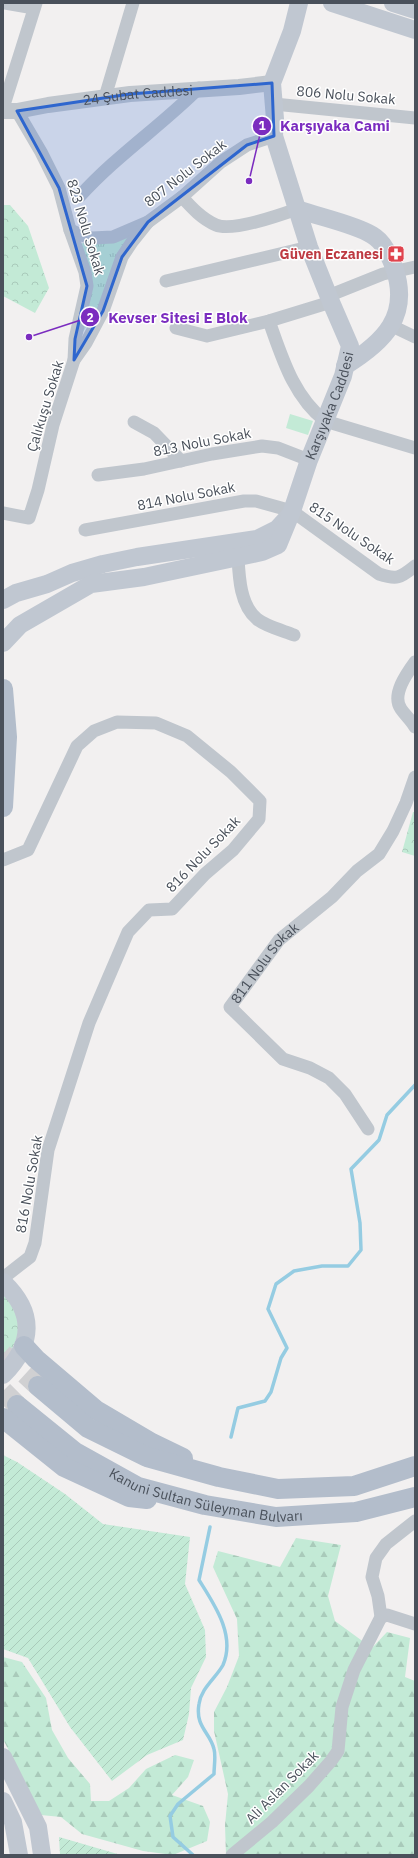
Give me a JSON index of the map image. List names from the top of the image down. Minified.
{"streets":{"main road":["Karşıyaka Caddesi","Kanuni Sultan Süleyman Bulvarı"],"street":["24 Şubat Caddesi","806 Nolu Sokak","807 Nolu Sokak","823 Nolu Sokak","Çalıkuşu Sokak","813 Nolu Sokak","814 Nolu Sokak","815 Nolu Sokak","816 Nolu Sokak","811 Nolu Sokak","Ali Aslan Sokak"]},"crossings":[["24 Şubat Caddesi","823 Nolu Sokak"],["24 Şubat Caddesi","Karşıyaka Caddesi"],["806 Nolu Sokak","Karşıyaka Caddesi"],["807 Nolu Sokak","823 Nolu Sokak"],["807 Nolu Sokak","Karşıyaka Caddesi"],["807 Nolu Sokak","Çalıkuşu Sokak"],["823 Nolu Sokak","Çalıkuşu Sokak"],["Karşıyaka Caddesi","813 Nolu Sokak"],["Karşıyaka Caddesi","814 Nolu Sokak"],["Karşıyaka Caddesi","815 Nolu Sokak"],["814 Nolu Sokak","815 Nolu Sokak"]],"places":{"other":["Karşıyaka Cami","Kevser Sitesi E Blok"],"pharmacy":["Güven Eczanesi"]}}
